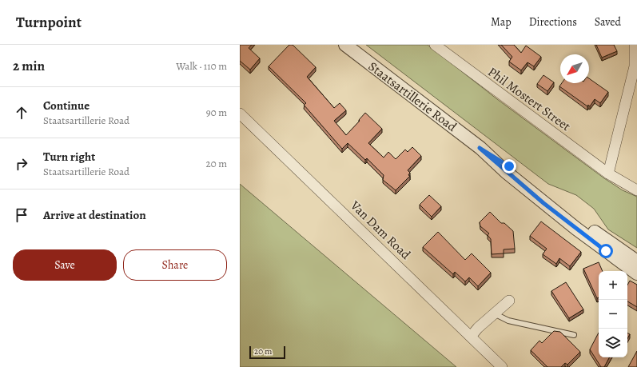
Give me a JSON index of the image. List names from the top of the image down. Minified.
{"streets":{"street":["Staatsartillerie Road","Phil Mostert Street","Van Dam Road"]},"scale_bar":"20 m","north":"bottom left","page":{"header":"Turnpoint","nav":["Map","Directions","Saved"],"heading":["2 min","Walk · 110 m"],"list":[["Continue","Staatsartillerie Road","90 m"],["Turn right","Staatsartillerie Road","20 m"],"Arrive at destination"],"buttons":["Save","Share"],"map_buttons":["+","−"],"scale":"20 m"}}
